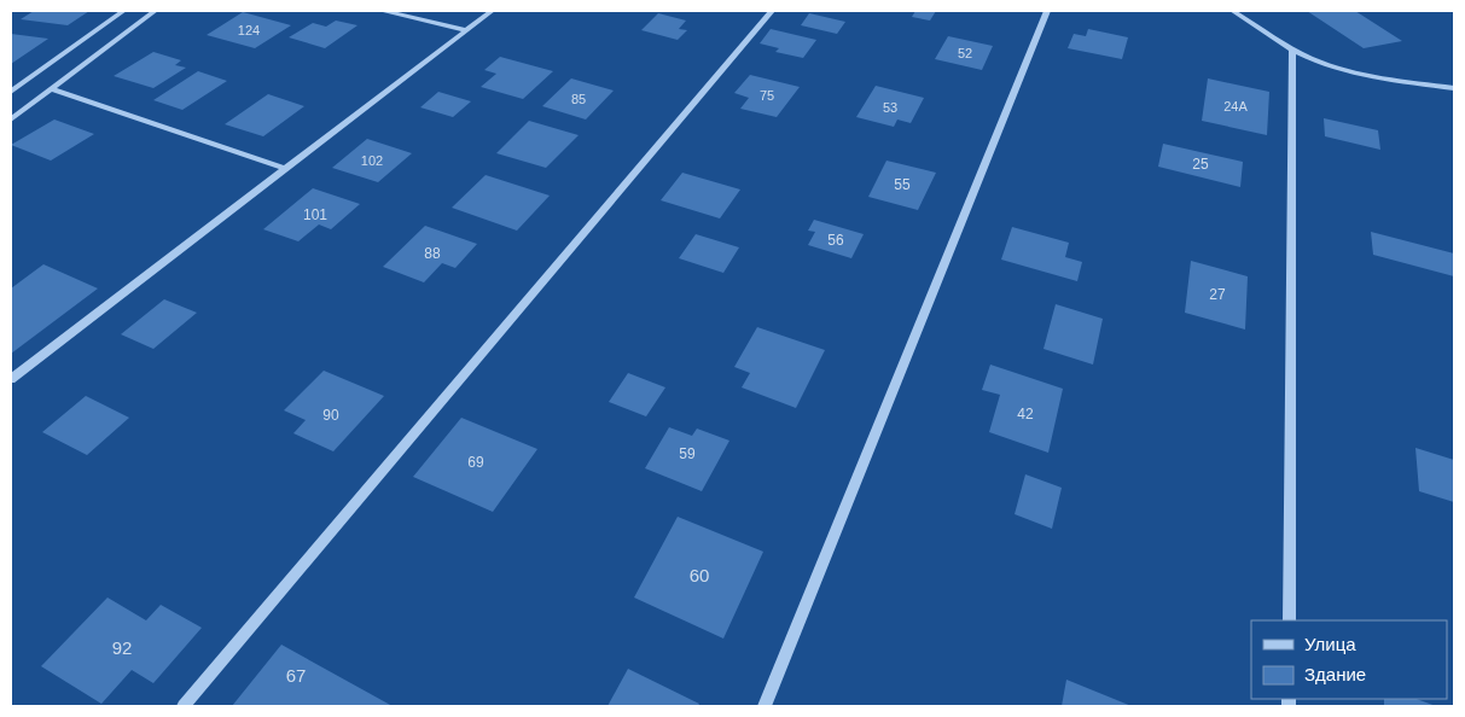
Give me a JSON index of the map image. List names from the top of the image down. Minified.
{"house_numbers":["124","52","75","85","24А","53","102","25","55","101","56","88","27","42","90","59","69","60","92","67"],"legend":["Улица","Здание"]}
